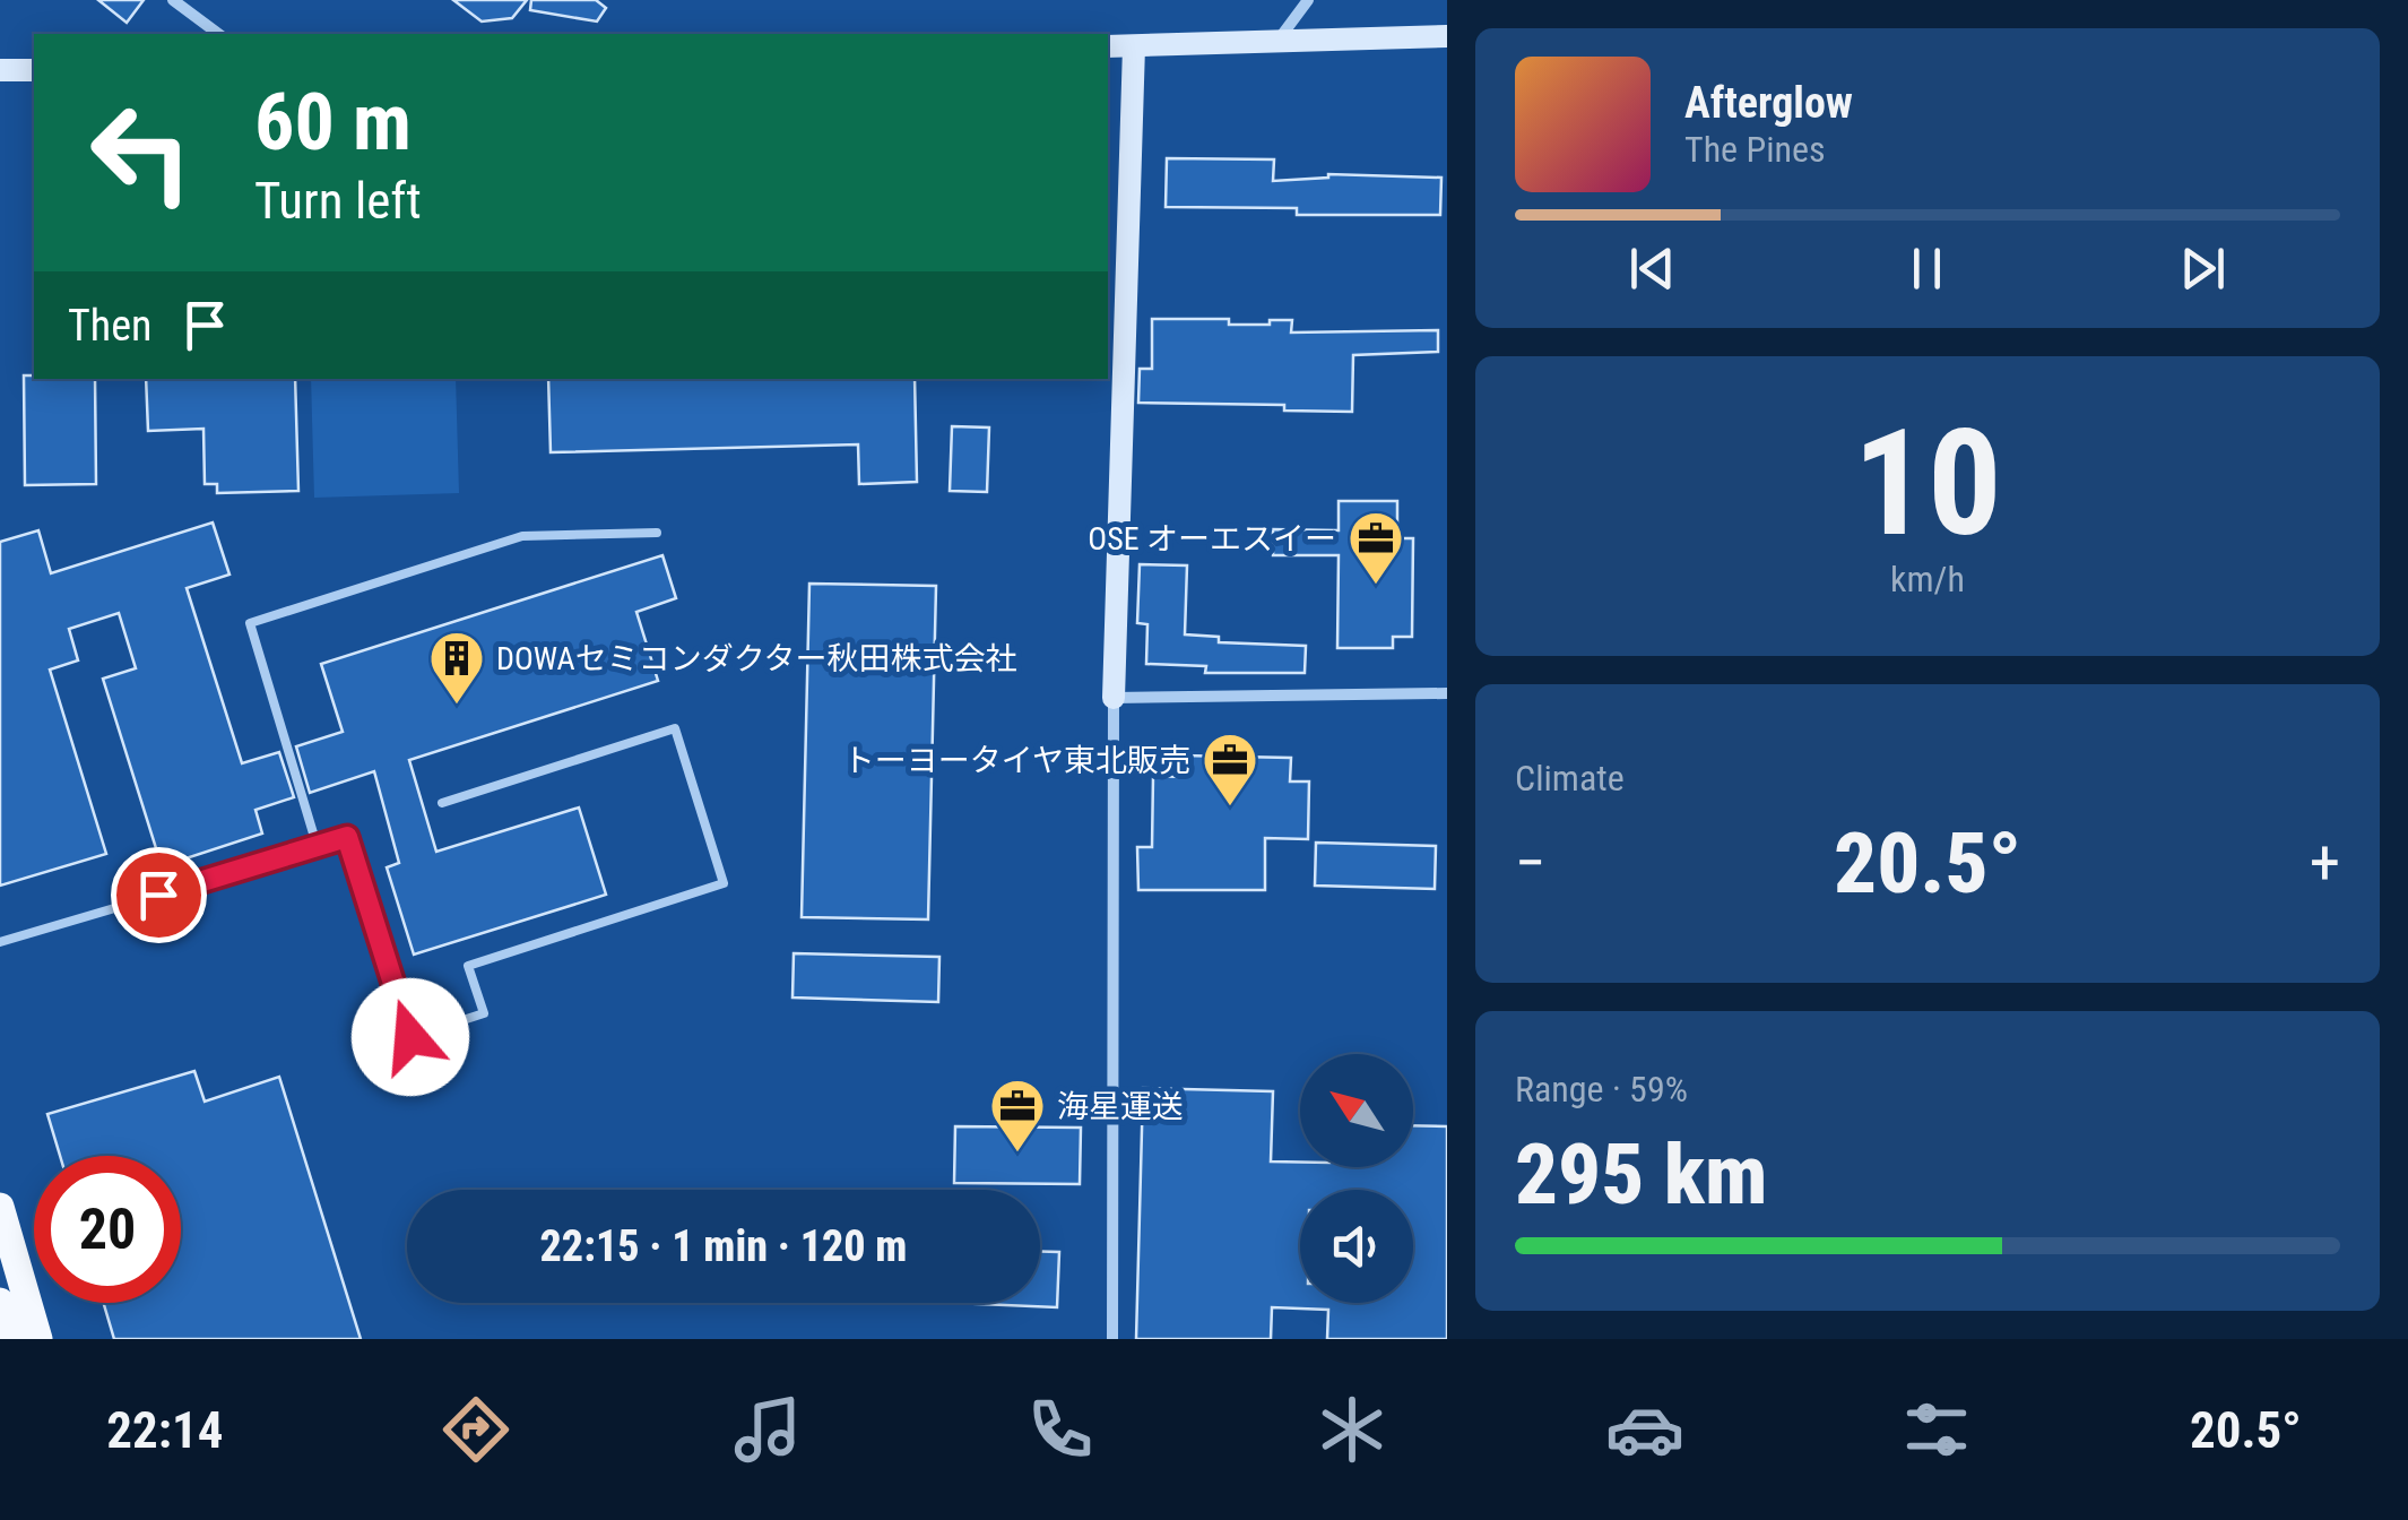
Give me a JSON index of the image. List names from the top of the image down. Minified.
{"places":{"office":["OSE オーエスイー","トーヨータイヤ東北販売","海星運送"],"building":["DOWAセミコンダクター秋田株式会社"]},"north":"top left","page":{"turn":["60 m","Turn left"],"song":["Afterglow","The Pines"],"then":"Then","tile":[["10","km/h"],"Climate",["Range · 59%","295 km"]],"heat":["−","20.5°","+"],"limit":"20","trip":"22:15 · 1 min · 120 m","tabs":["22:14","20.5°"]}}
